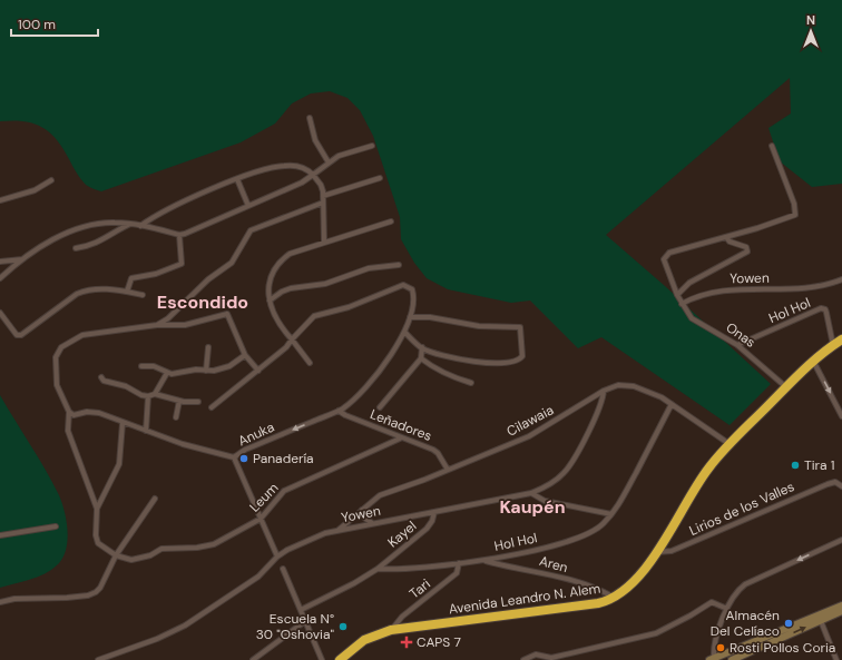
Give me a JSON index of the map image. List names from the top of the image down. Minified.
{"streets":{"highway":["Avenida Leandro N. Alem"],"street":["Yowen","Hol Hol","Onas","Cilawaia","Leñadores","Anuka","Leum","Lirios de los Valles","Kayel","Aren","Tari"]},"crossings":[["Yowen","Hol Hol"],["Yowen","Onas"],["Yowen","Cilawaia"],["Yowen","Kayel"],["Hol Hol","Onas"],["Hol Hol","Cilawaia"],["Hol Hol","Kayel"],["Hol Hol","Aren"],["Hol Hol","Tari"],["Hol Hol","Avenida Leandro N. Alem"],["Onas","Avenida Leandro N. Alem"],["Cilawaia","Leñadores"],["Cilawaia","Avenida Leandro N. Alem"],["Leñadores","Anuka"],["Leñadores","Leum"],["Lirios de los Valles","Avenida Leandro N. Alem"],["Aren","Avenida Leandro N. Alem"],["Tari","Avenida Leandro N. Alem"]],"districts":["Escondido","Kaupén"],"places":{"other":["Panadería","Tira 1","Almacén Del Celíaco","Escuela N° 30 \"Oshovia\"","Rosti Pollos Coria"],"health":["CAPS 7"]},"scale_bar":"100 m","north":"top"}
